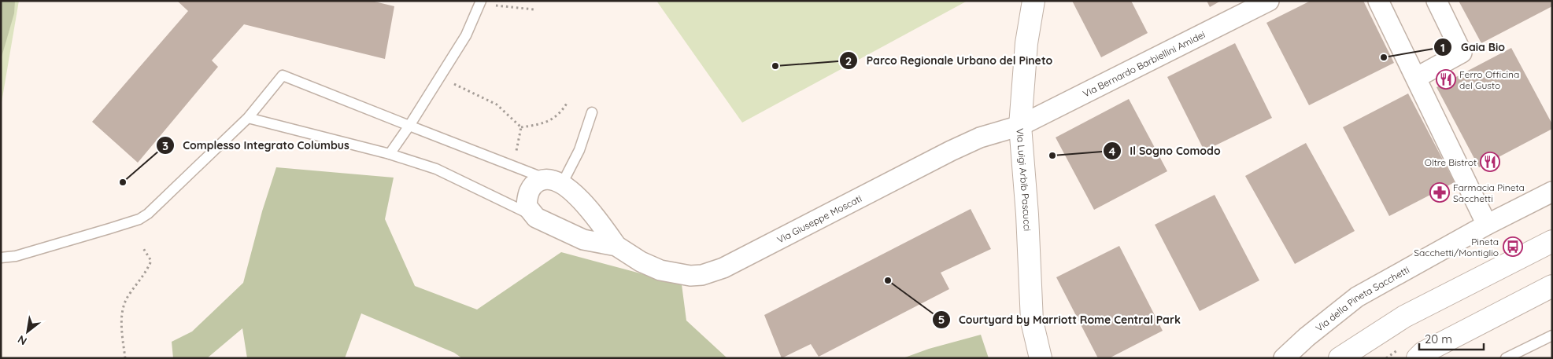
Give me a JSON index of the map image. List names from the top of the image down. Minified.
{"streets":{"main road":["Via Luigi Arbib Pascucci"],"street":["Via Bernardo Barbiellini Amidei","Via Giuseppe Moscati","Via della Pineta Sacchetti"]},"crossings":[["Via Bernardo Barbiellini Amidei","Via Luigi Arbib Pascucci"],["Via Bernardo Barbiellini Amidei","Via Giuseppe Moscati"],["Via Luigi Arbib Pascucci","Via Giuseppe Moscati"]],"places":{"other":["Gaia Bio","Parco Regionale Urbano del Pineto","Il Sogno Comodo","Complesso Integrato Columbus","Courtyard by Marriott Rome Central Park"],"restaurant":["Ferro Officina del Gusto","Oltre Bistrot"],"pharmacy":["Farmacia Pineta Sacchetti"],"bus stop":["Pineta Sacchetti/Montiglio"]},"scale_bar":"20 m","north":"bottom left"}
